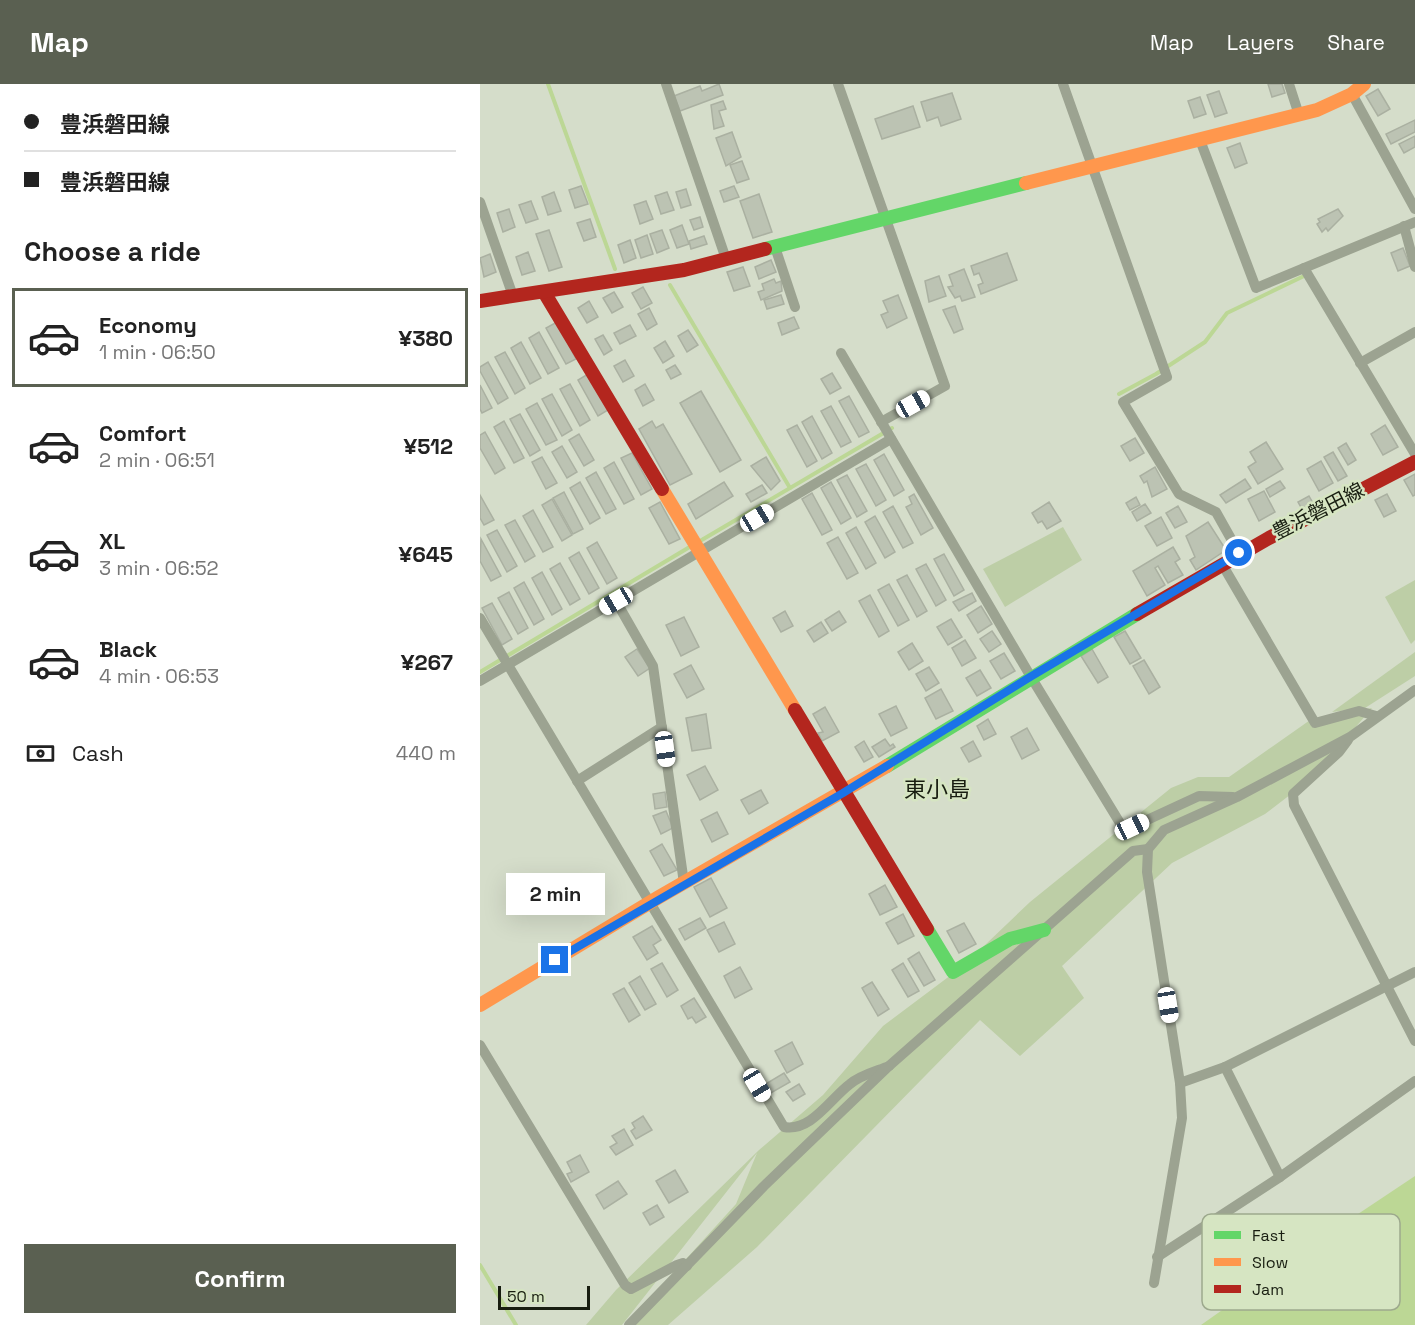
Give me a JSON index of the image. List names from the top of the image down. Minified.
{"streets":{"street":["豊浜磐田線"]},"districts":["東小島"],"legend":["Fast","Slow","Jam"],"scale_bar":"50 m","page":{"header":"Map","nav":["Map","Layers","Share"],"banner":["豊浜磐田線","豊浜磐田線"],"heading":"Choose a ride","list":[{"name":"Economy","note":"1 min · 06:50","value":"¥380"},{"name":"Comfort","note":"2 min · 06:51","value":"¥512"},{"name":"XL","note":"3 min · 06:52","value":"¥645"},{"name":"Black","note":"4 min · 06:53","value":"¥267"}],"pay":["Cash","440 m"],"bubble":"2 min","buttons":"Confirm","scale":"50 m"}}
